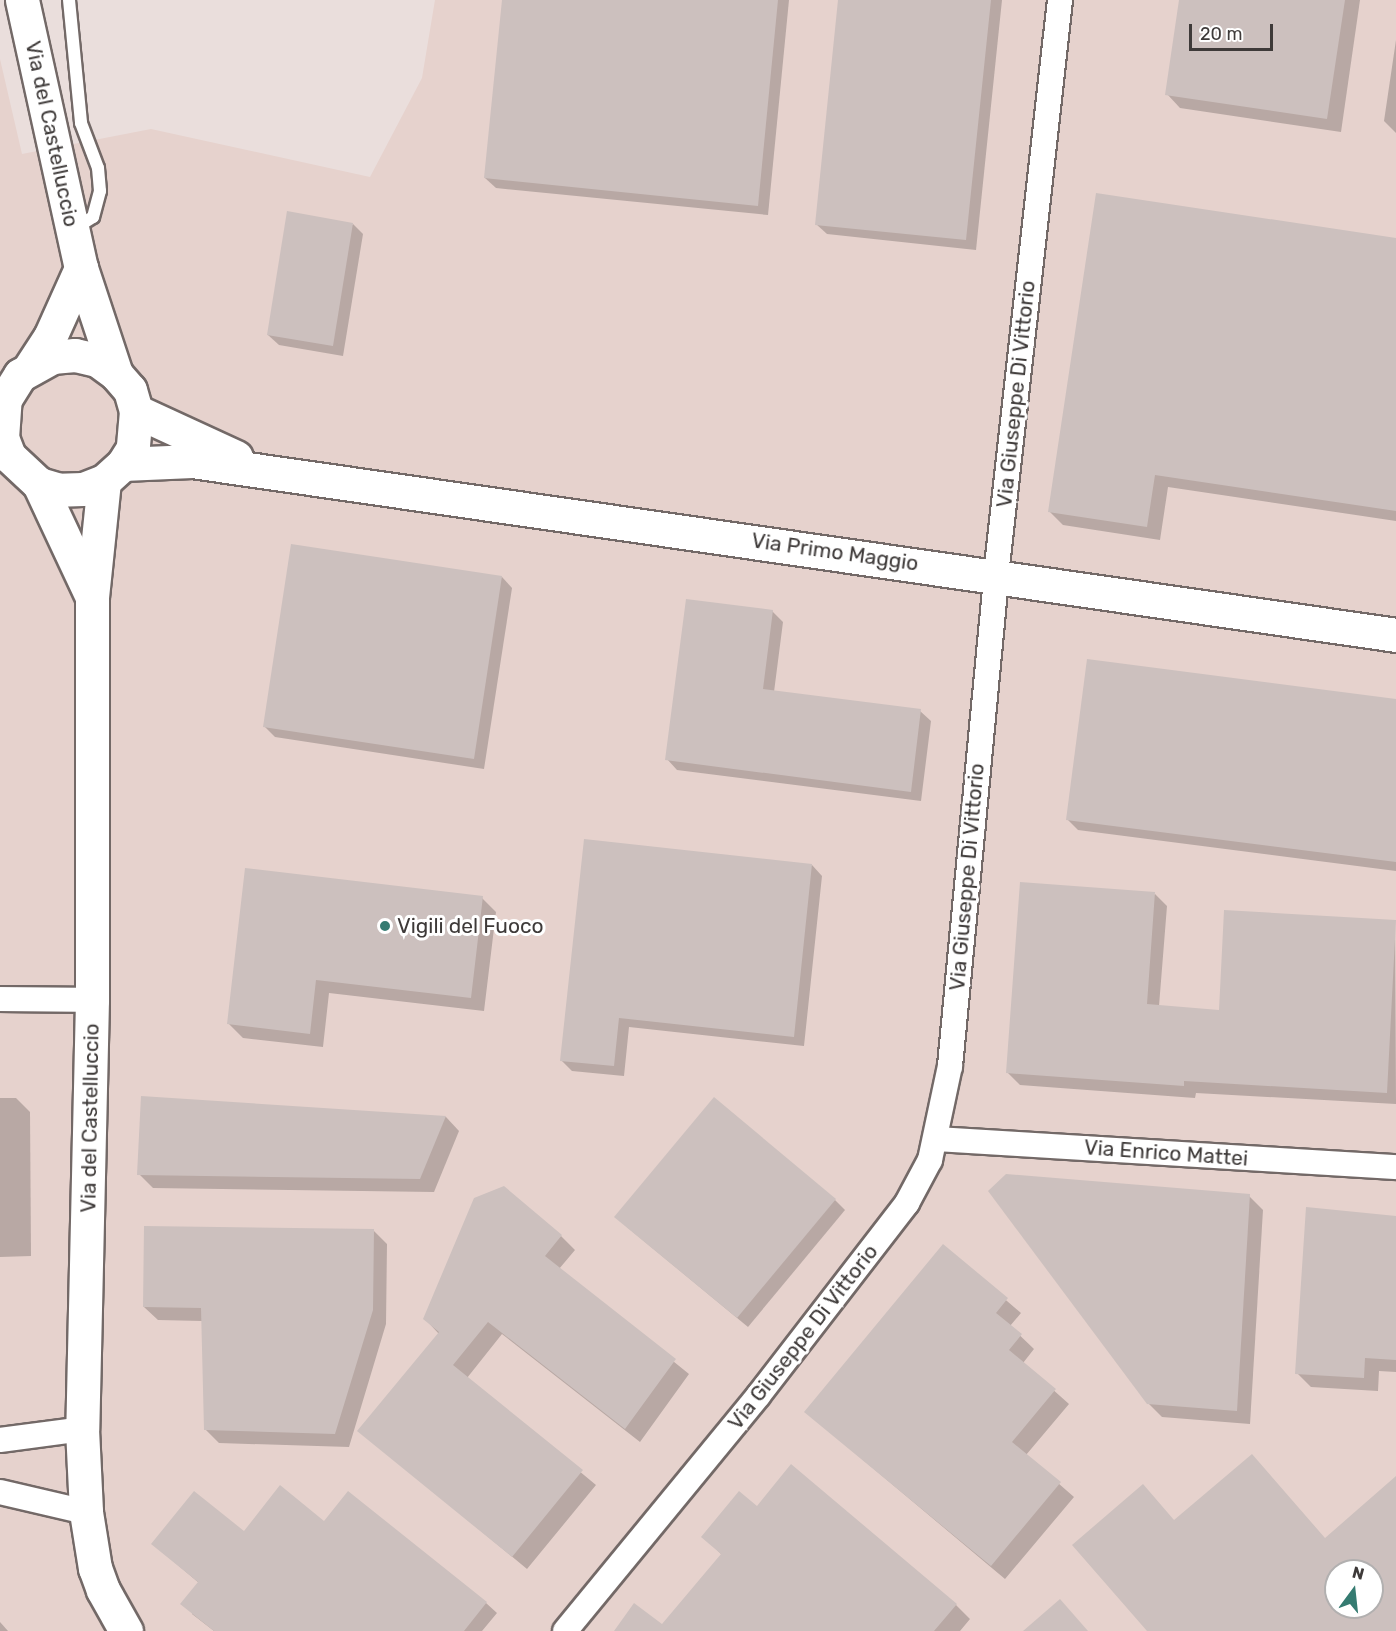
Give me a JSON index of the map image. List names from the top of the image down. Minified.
{"streets":{"main road":["Via del Castelluccio","Via Primo Maggio"],"street":["Via Giuseppe Di Vittorio","Via Enrico Mattei"]},"crossings":[["Via del Castelluccio","Via Primo Maggio"],["Via Giuseppe Di Vittorio","Via Primo Maggio"],["Via Giuseppe Di Vittorio","Via Enrico Mattei"]],"places":["Vigili del Fuoco"],"scale_bar":"20 m","north":"top"}
